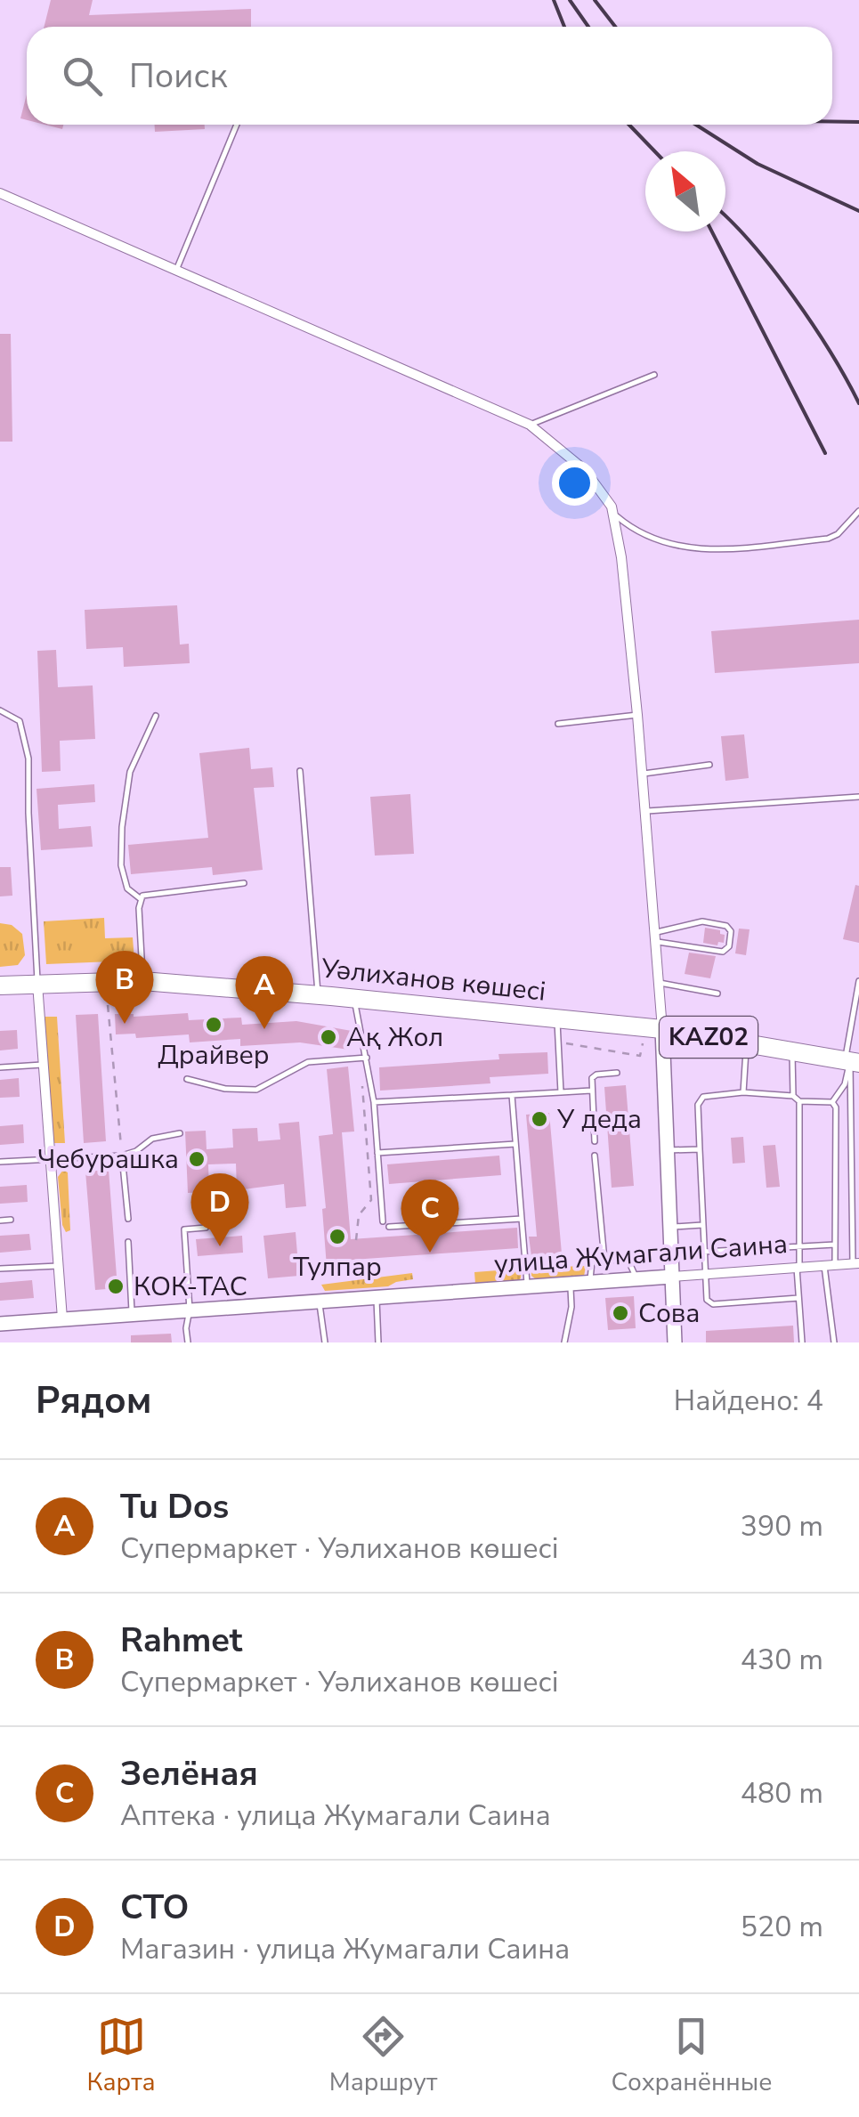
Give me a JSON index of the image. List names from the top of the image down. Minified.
{"streets":{"highway":["Уәлиханов көшесі","KАZ02"],"street":["улица Жумагали Саина"]},"places":["Драйвер","Ақ Жол","У деда","Чебурашка","Тулпар","КОК-ТАС","Сова"],"north":"top left","page":{"search":"Поиск","pins":["B","A","D","C"],"heading":["Рядом","Найдено: 4"],"list":[{"mark":"A","name":"Tu Dos","note":"Супермаркет · Уәлиханов көшесі","value":"390 m"},{"mark":"B","name":"Rahmet","note":"Супермаркет · Уәлиханов көшесі","value":"430 m"},{"mark":"C","name":"Зелёная","note":"Аптека · улица Жумагали Саина","value":"480 m"},{"mark":"D","name":"СТО","note":"Магазин · улица Жумагали Саина","value":"520 m"}],"nav":["Карта","Маршрут","Сохранённые"]}}
